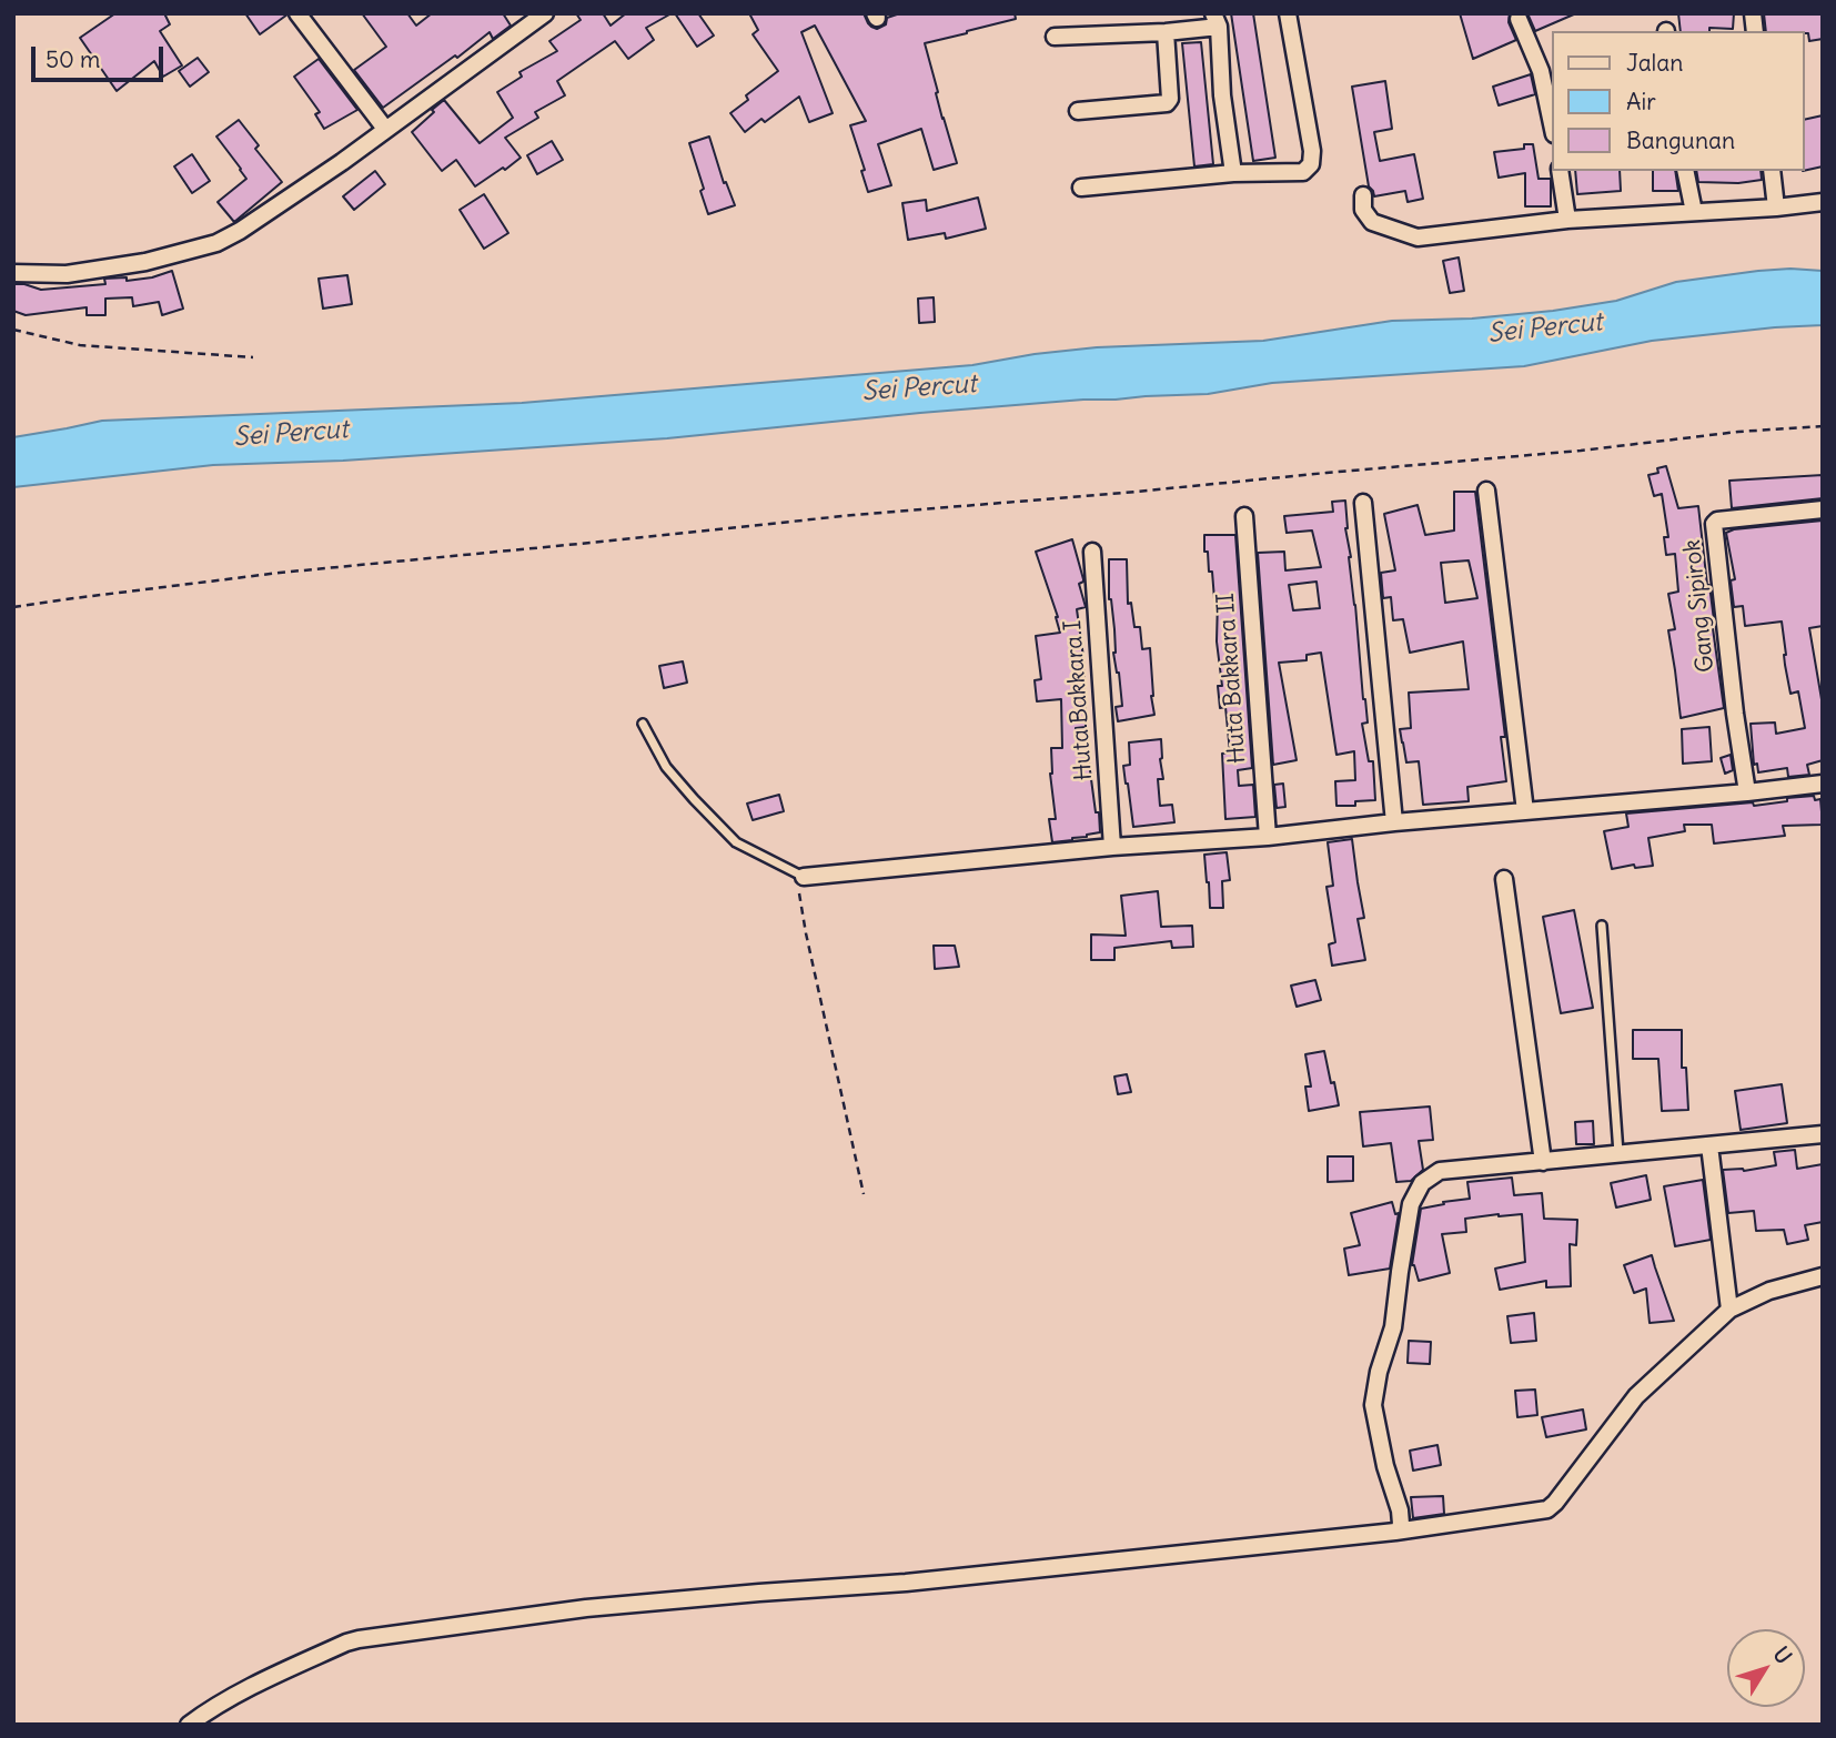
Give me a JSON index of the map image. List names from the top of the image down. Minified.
{"streets":{"street":["Gang Sipirok","Huta Bakkara II","Huta Bakkara I"]},"water":["Sei Percut"],"legend":["Jalan","Air","Bangunan"],"scale_bar":"50 m","north":"top right"}
